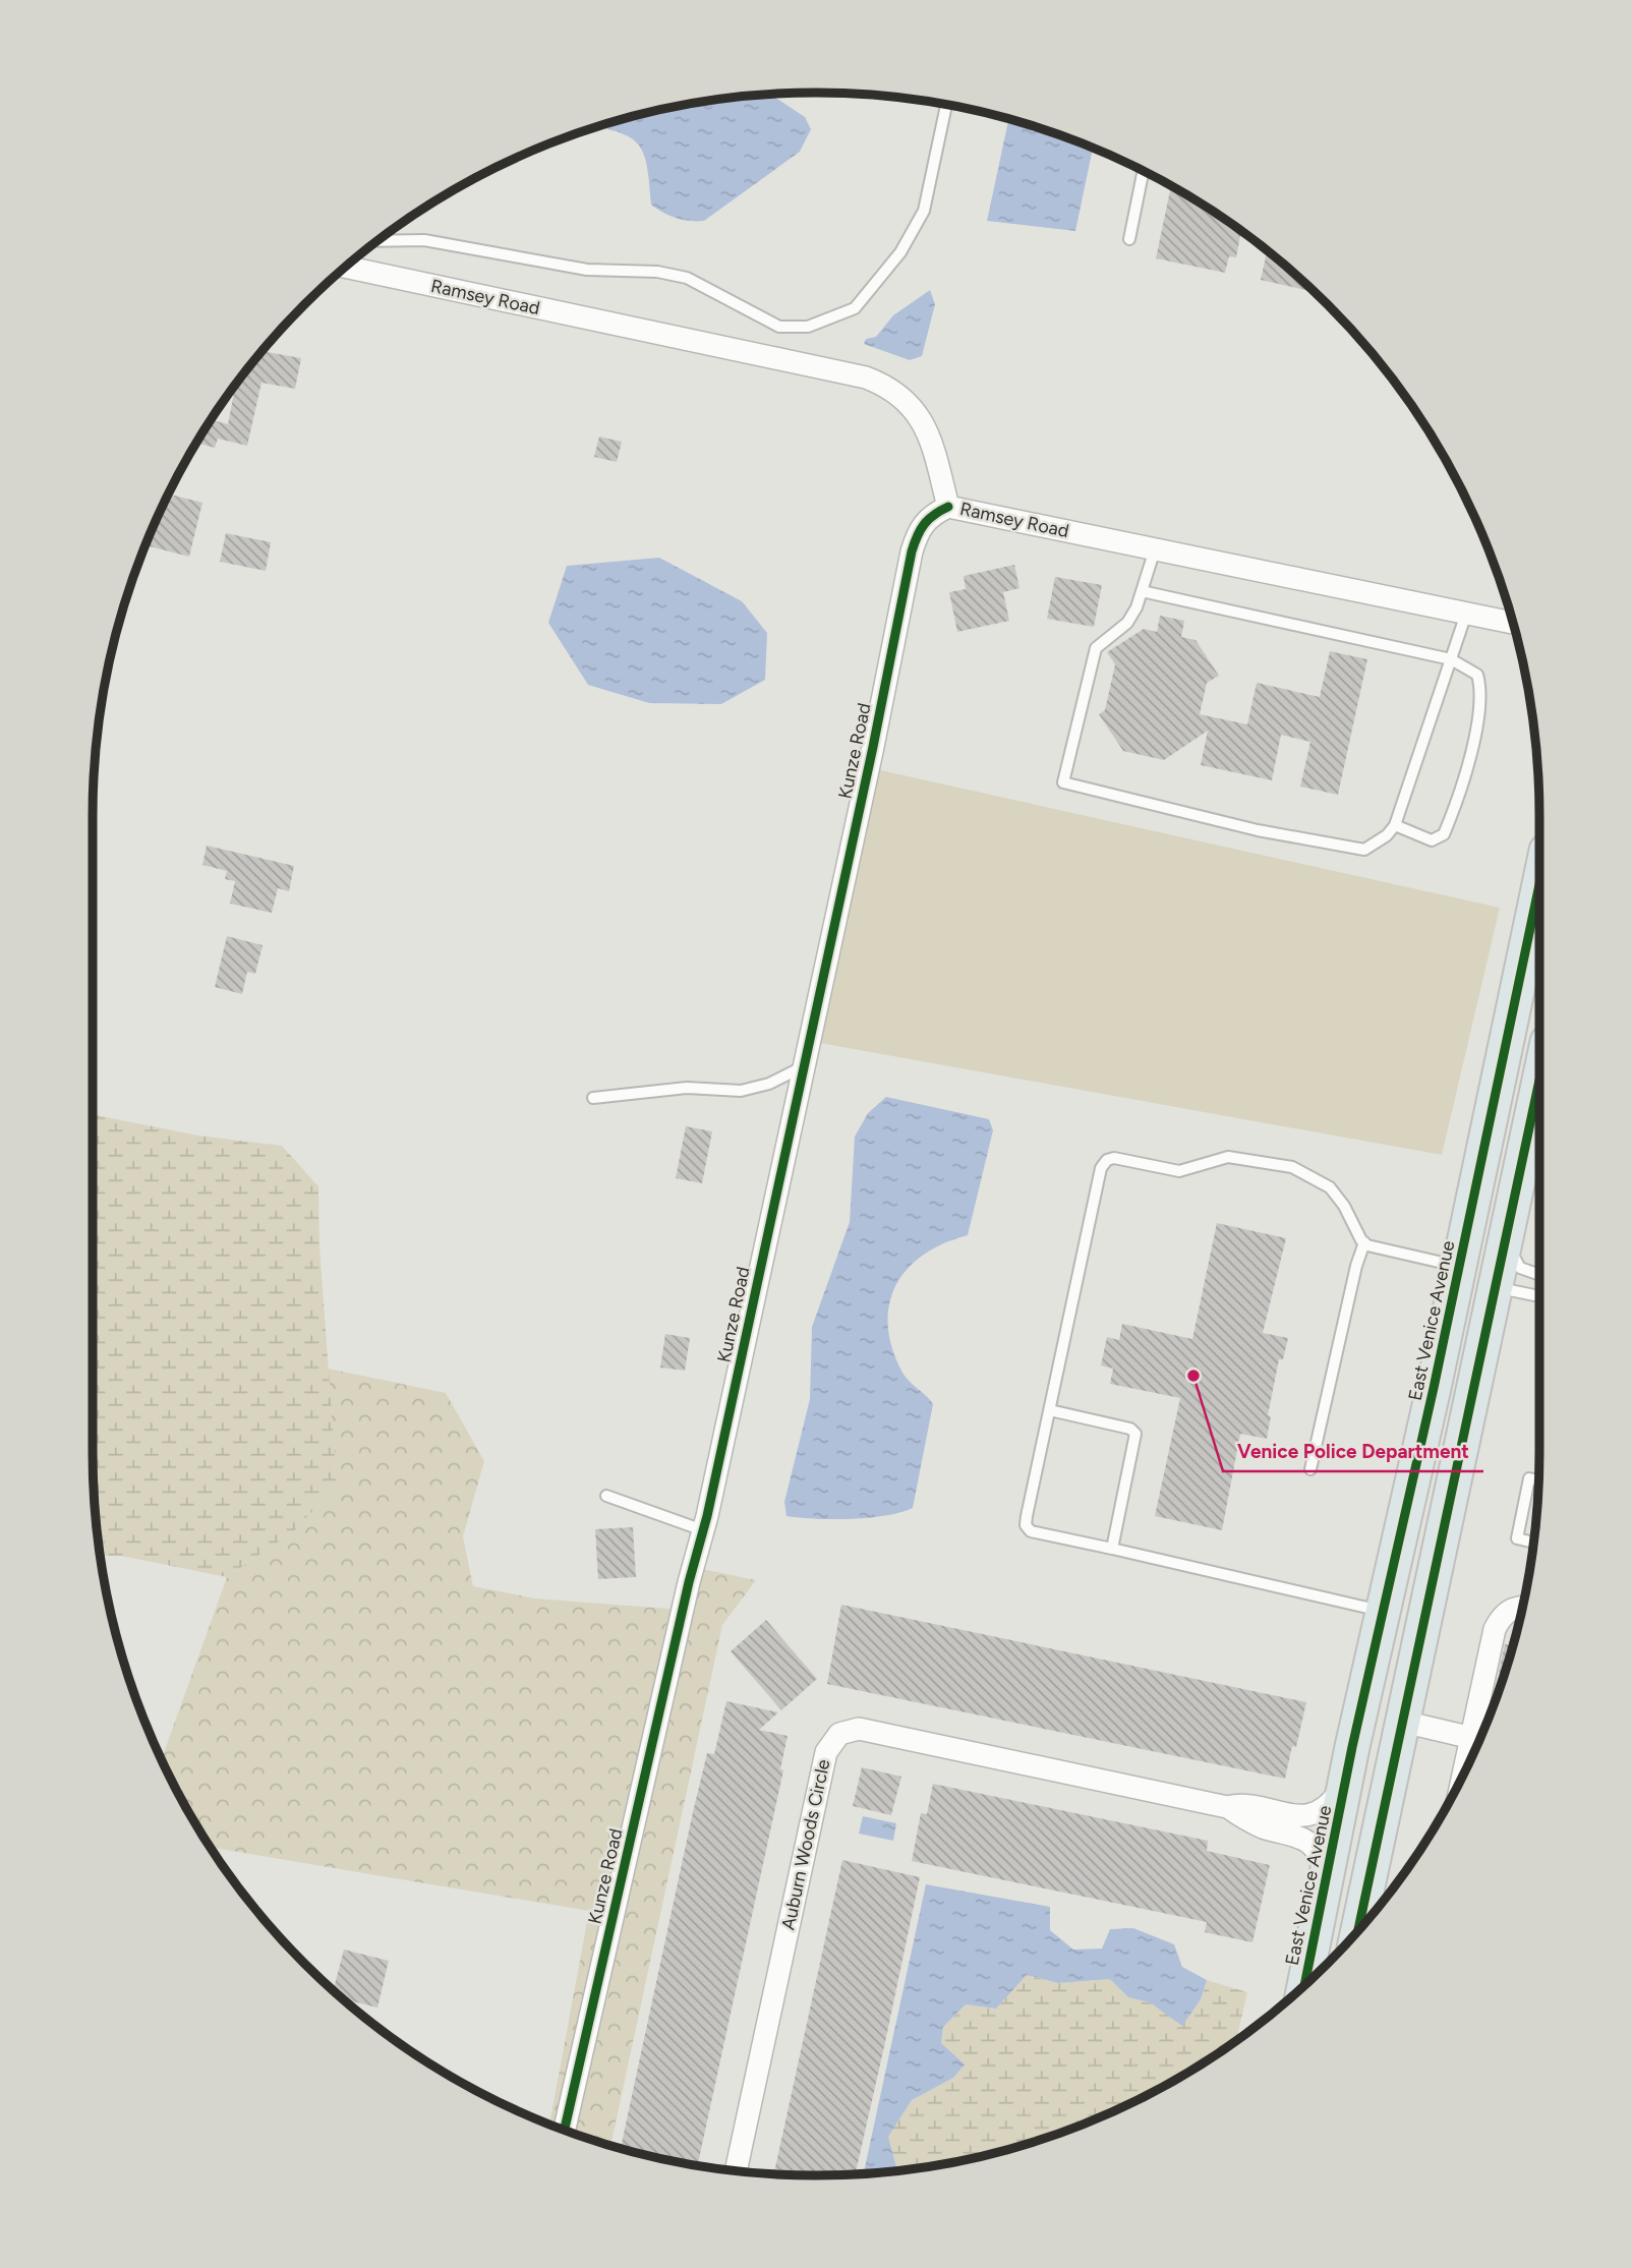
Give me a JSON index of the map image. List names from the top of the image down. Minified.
{"streets":{"main road":["East Venice Avenue"],"street":["Ramsey Road","Kunze Road","Auburn Woods Circle"]},"crossings":[["Ramsey Road","Kunze Road"],["East Venice Avenue","Auburn Woods Circle"]],"places":["Venice Police Department"]}
